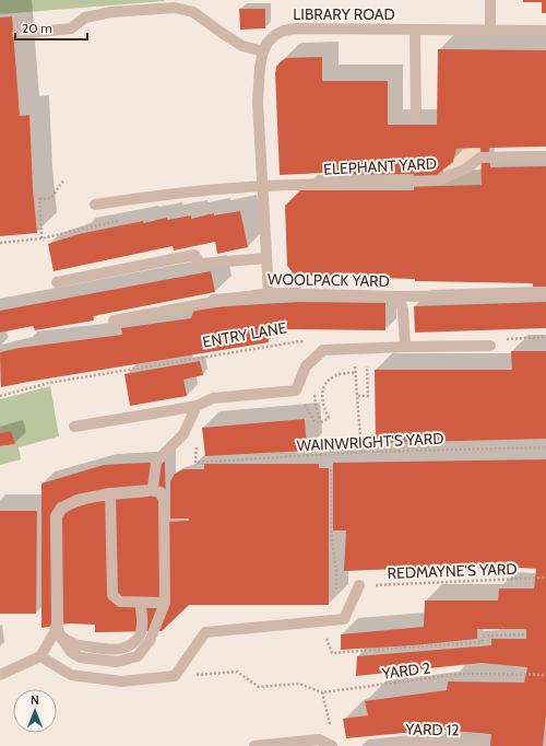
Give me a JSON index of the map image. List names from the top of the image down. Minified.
{"streets":{"street":["LIBRARY ROAD","ELEPHANT YARD","WOOLPACK YARD","YARD 12"],"path":["ENTRY LANE","WAINWRIGHT'S YARD","REDMAYNE'S YARD","YARD 2"]},"scale_bar":"20 m","north":"top"}
